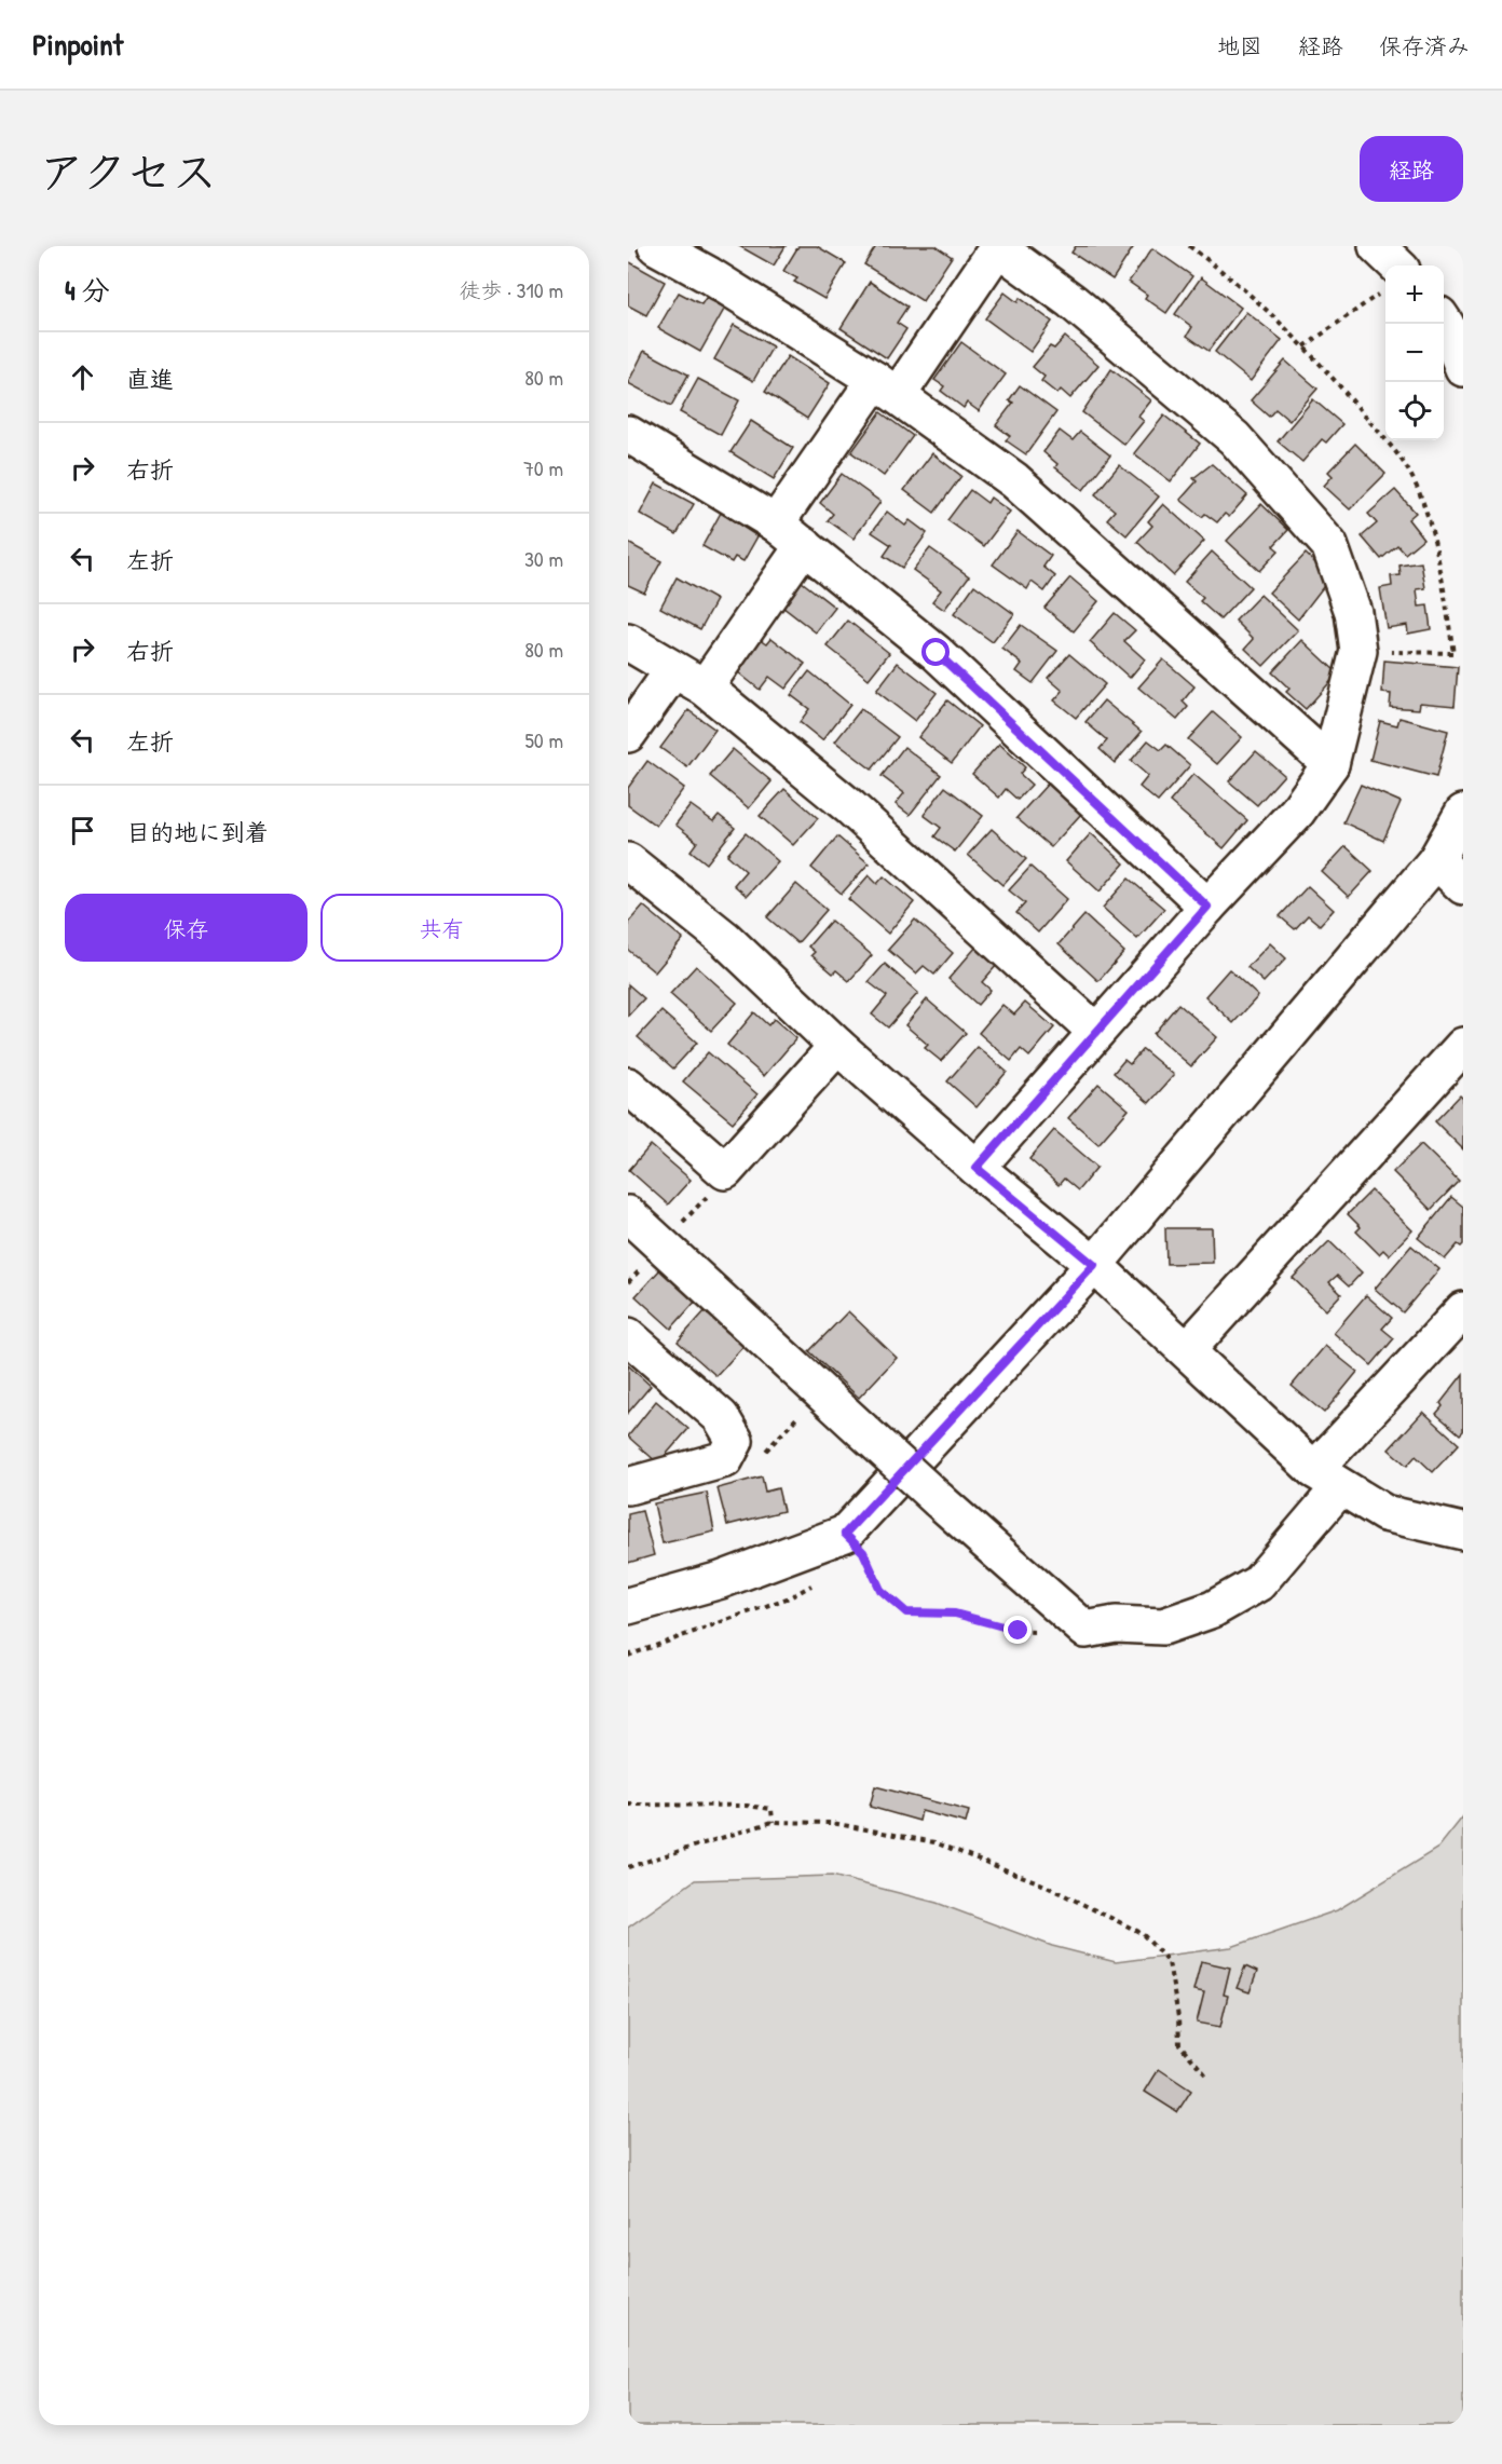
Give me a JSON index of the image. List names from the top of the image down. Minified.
{"page":{"header":"Pinpoint","nav":["地図","経路","保存済み"],"title":"アクセス","buttons":["経路",["保存","共有"]],"heading":["4 分","徒歩 · 310 m"],"map_buttons":["+","−"],"list":[["直進","80 m"],["右折","70 m"],["左折","30 m"],["右折","80 m"],["左折","50 m"],"目的地に到着"]}}
